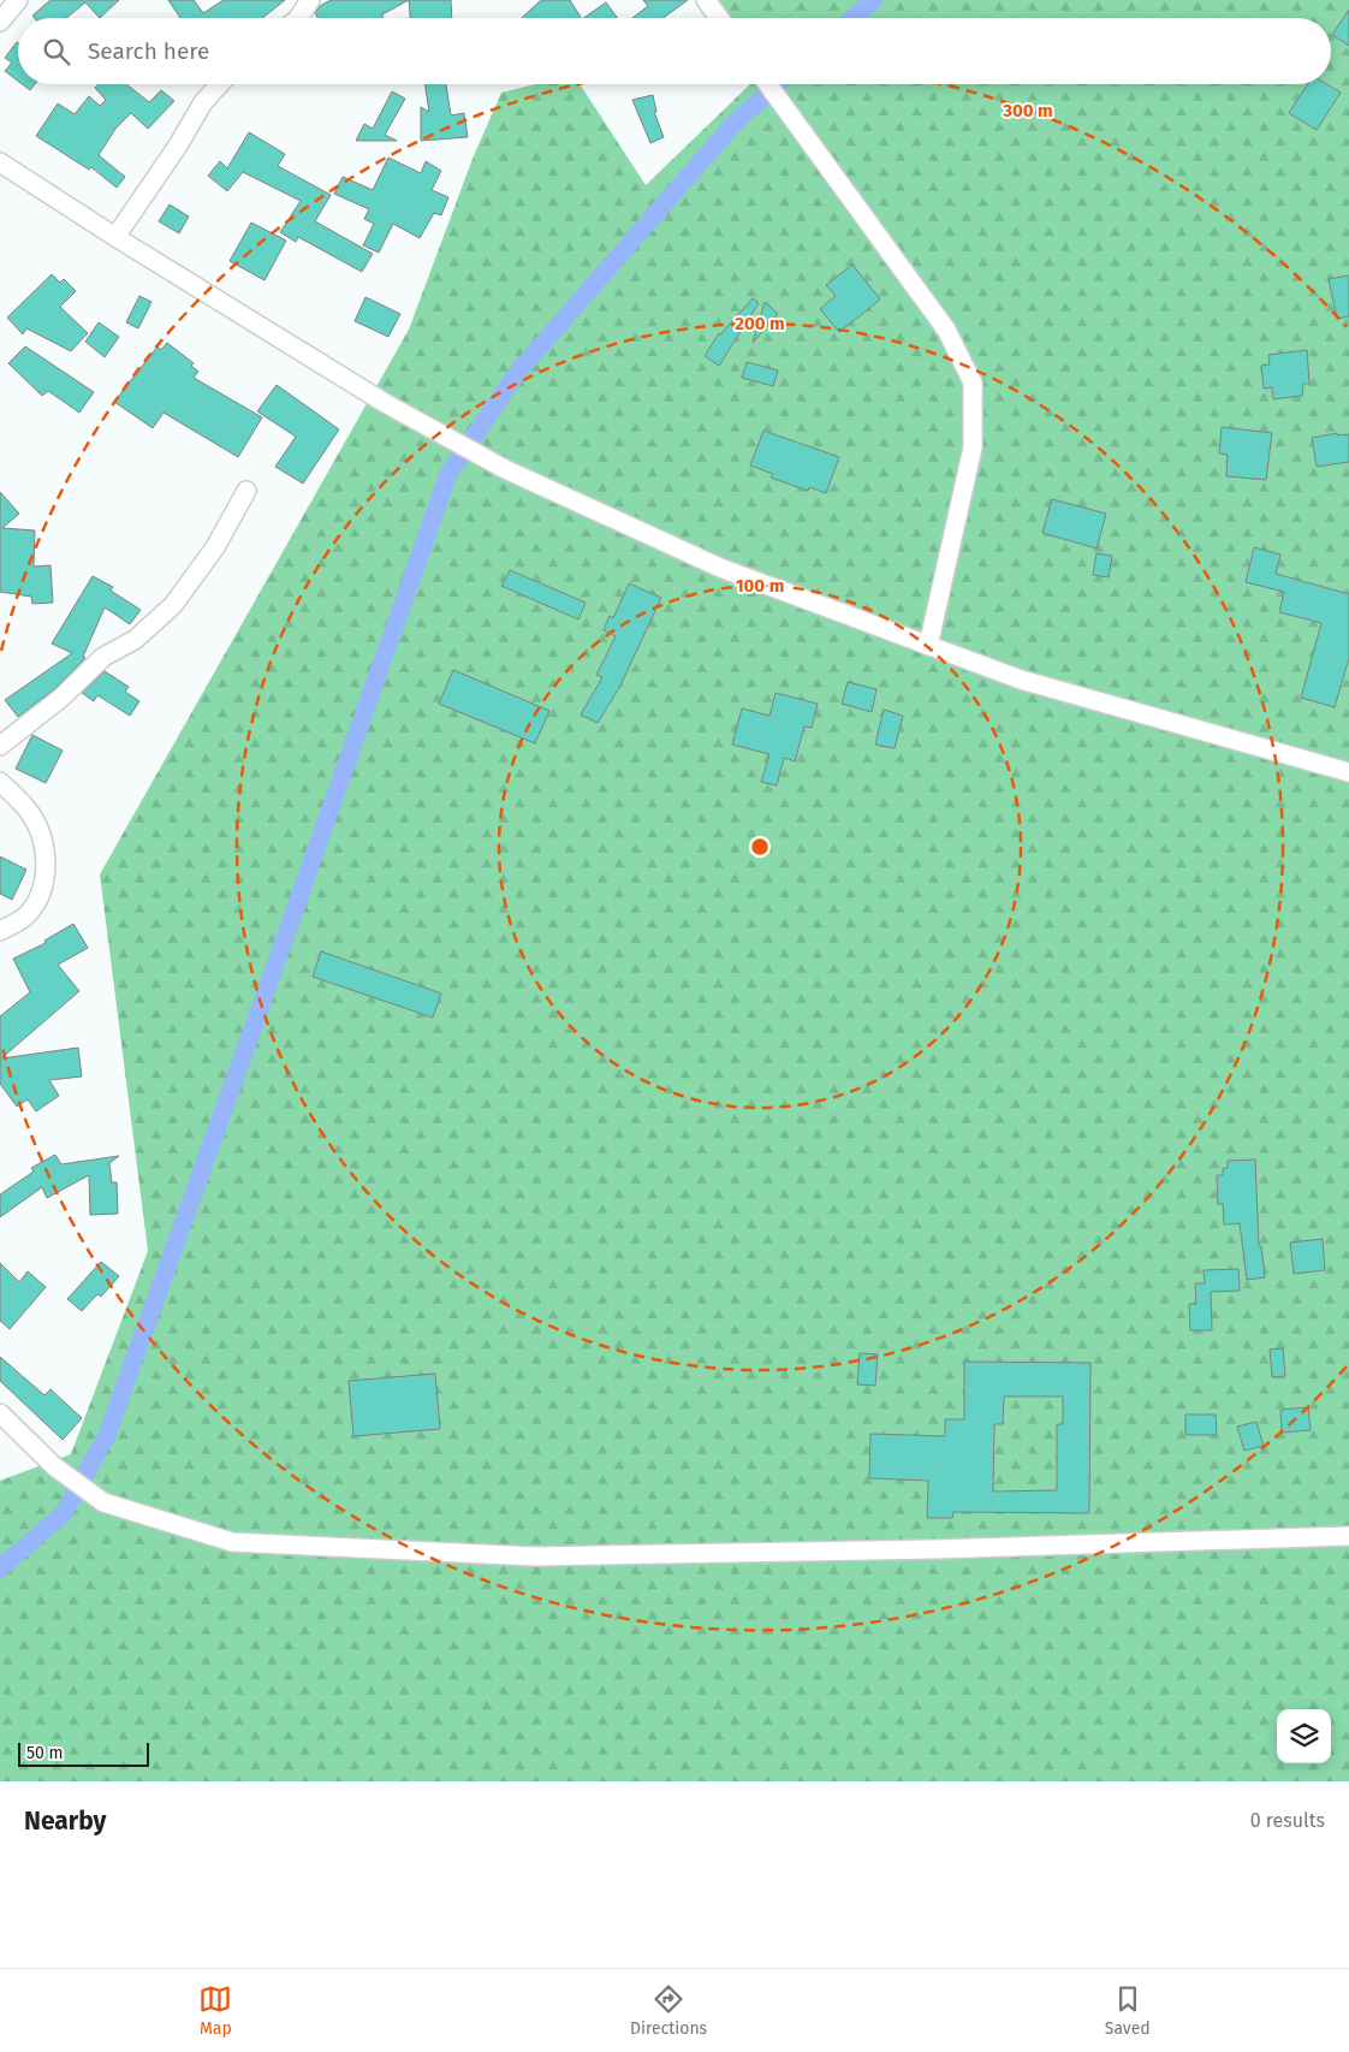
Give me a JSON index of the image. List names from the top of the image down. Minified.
{"scale_bar":"50 m","page":{"search":"Search here","scale":"50 m","heading":["Nearby","0 results"],"nav":["Map","Directions","Saved"]},"rings":["300 m","200 m","100 m"]}
